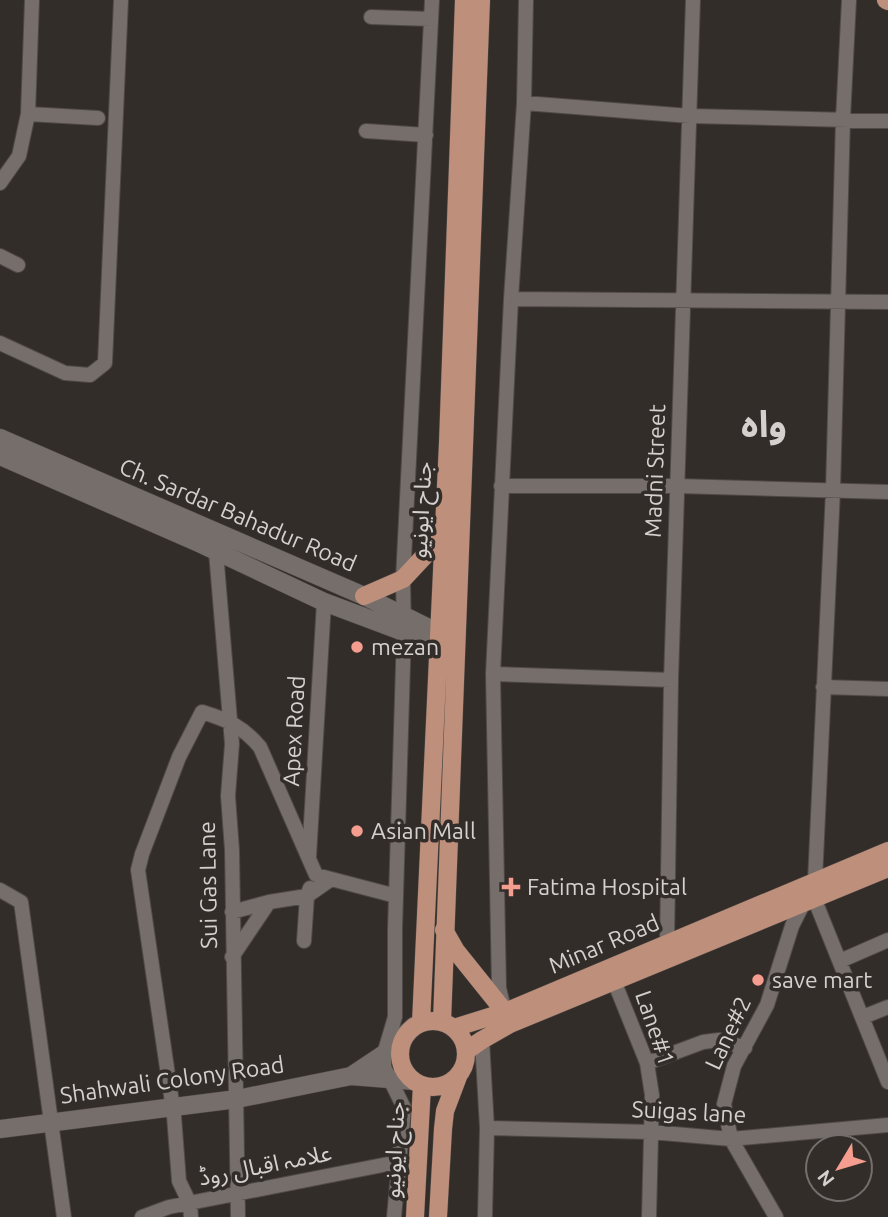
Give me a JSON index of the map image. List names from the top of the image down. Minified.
{"streets":{"main road":["جناح ایونیو","Ch. Sardar Bahadur Road","Minar Road","Shahwali Colony Road"],"street":["Madni Street","Apex Road","Sui Gas Lane","Lane#1","Lane#2","Suigas lane","علامہ اقبال روڈ"]},"crossings":[["Madni Street","Minar Road"],["جناح ایونیو","Ch. Sardar Bahadur Road"],["جناح ایونیو","Minar Road"],["جناح ایونیو","Shahwali Colony Road"],["Ch. Sardar Bahadur Road","Apex Road"],["Ch. Sardar Bahadur Road","Sui Gas Lane"],["Sui Gas Lane","Shahwali Colony Road"],["Sui Gas Lane","علامہ اقبال روڈ"],["Minar Road","Lane#1"],["Minar Road","Lane#2"],["Minar Road","Shahwali Colony Road"],["Lane#1","Suigas lane"],["Lane#2","Suigas lane"]],"districts":["واہ"],"places":{"other":["mezan","Asian Mall","save mart"],"health":["Fatima Hospital"]},"north":"bottom left"}
